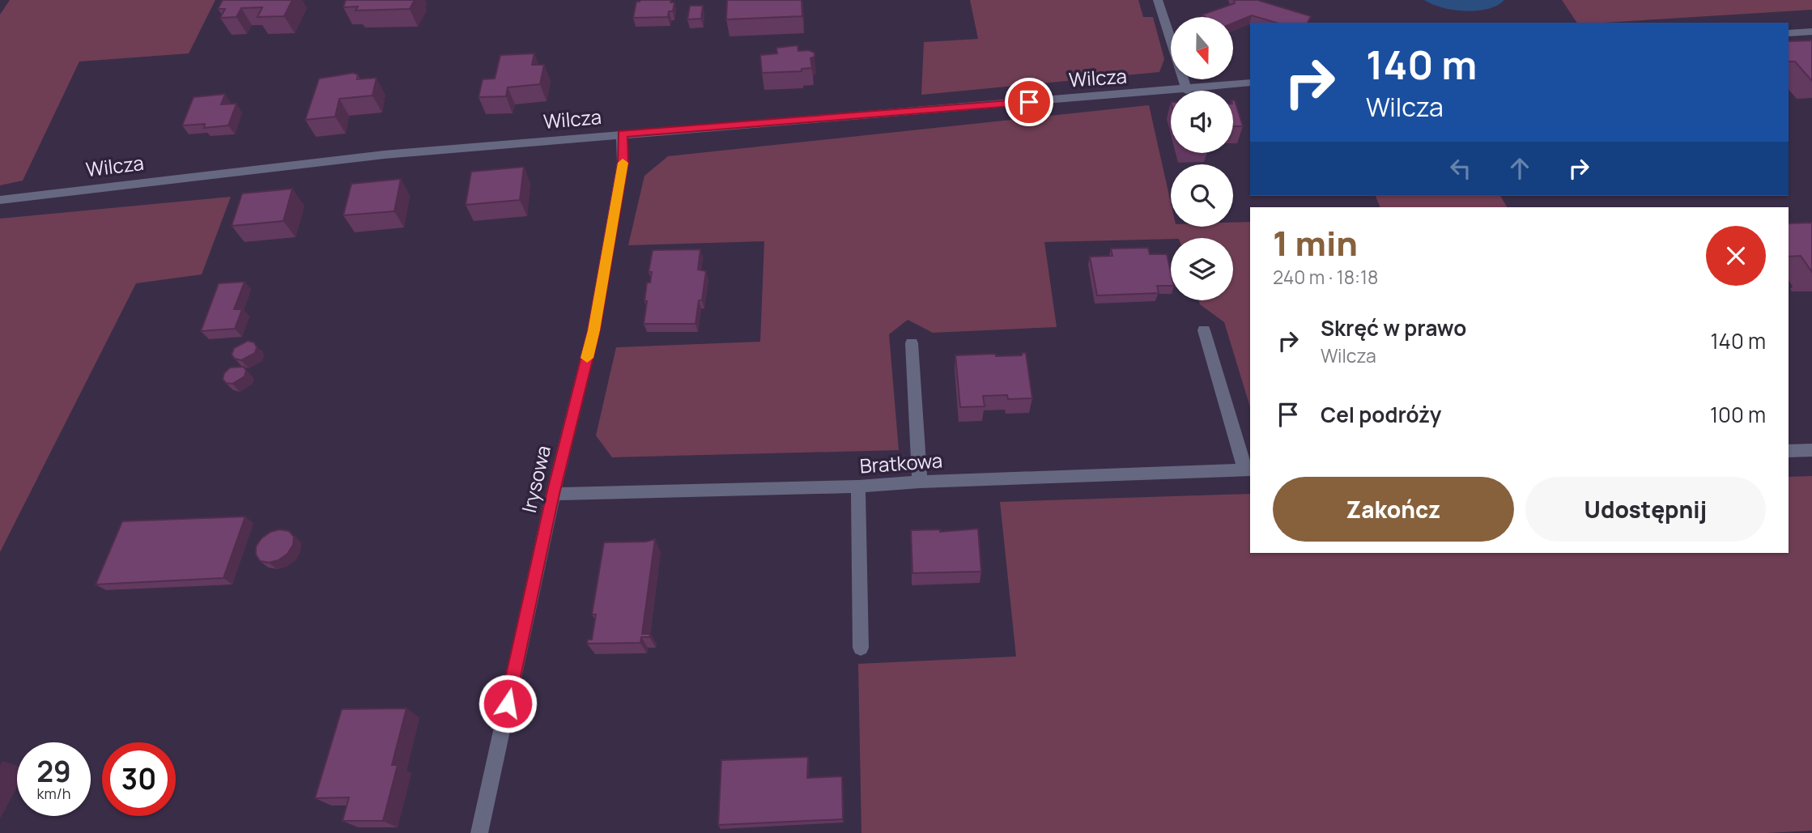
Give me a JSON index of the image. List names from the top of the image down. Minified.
{"streets":{"street":["Wilcza","Bratkowa","Irysowa"]},"crossings":[["Wilcza","Irysowa"],["Bratkowa","Irysowa"]],"north":"bottom","page":{"turn":["140 m","Wilcza"],"heading":["1 min","240 m · 18:18"],"list":[{"name":"Skręć w prawo","note":"Wilcza","value":"140 m"},{"name":"Cel podróży","value":"100 m"}],"buttons":["Zakończ","Udostępnij"],"speed":"29 km/h","limit":"30"}}
